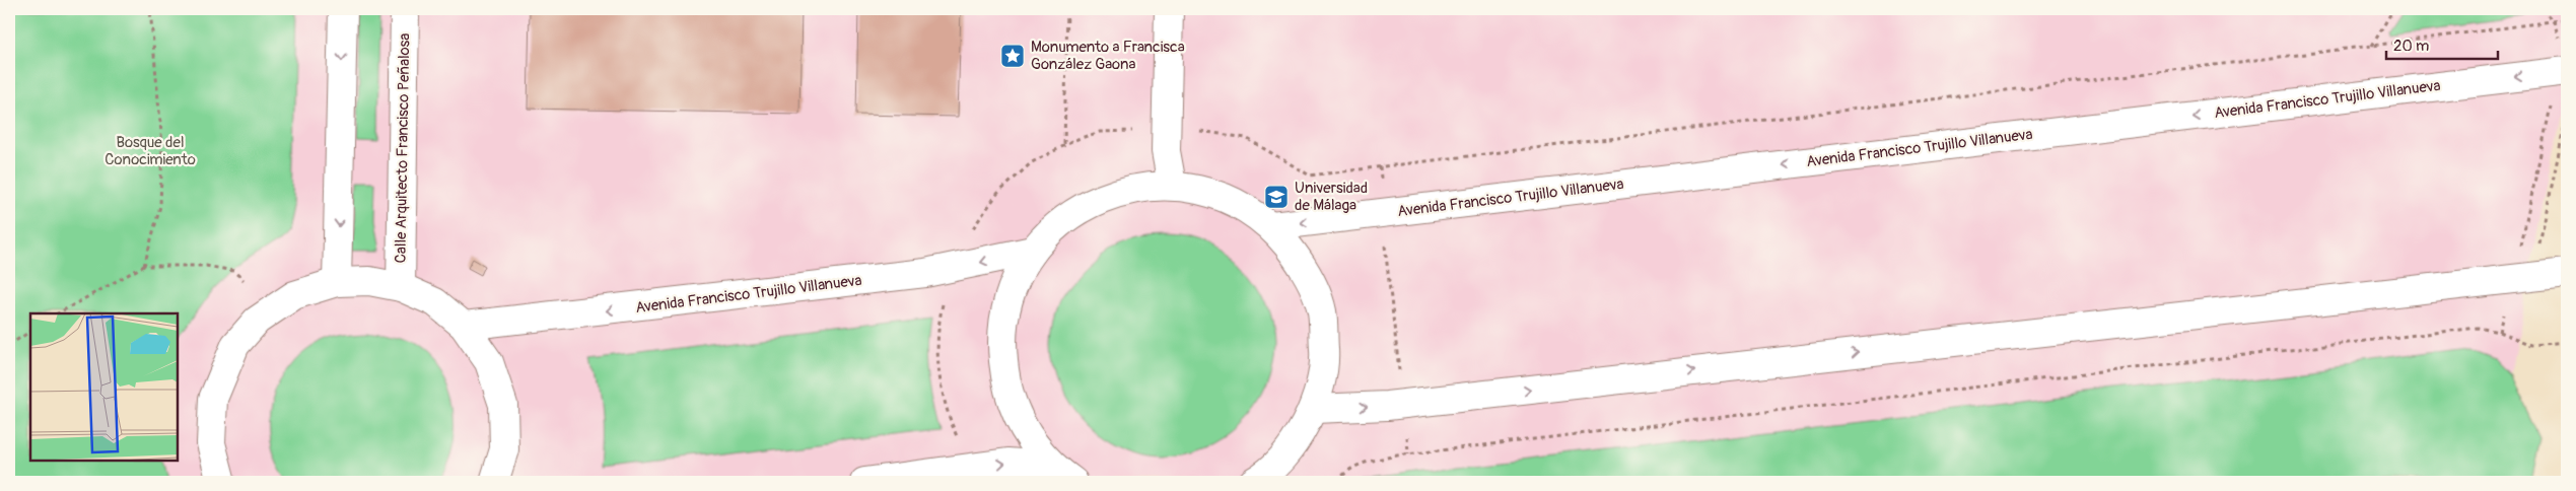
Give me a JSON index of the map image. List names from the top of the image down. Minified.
{"streets":{"street":["Avenida Francisco Trujillo Villanueva","Calle Arquitecto Francisco Peñalosa"]},"parks":["Bosque del Conocimiento"],"places":{"place":["Monumento a Francisca González Gaona"],"school or university":["Universidad de Málaga"]},"scale_bar":"20 m"}
